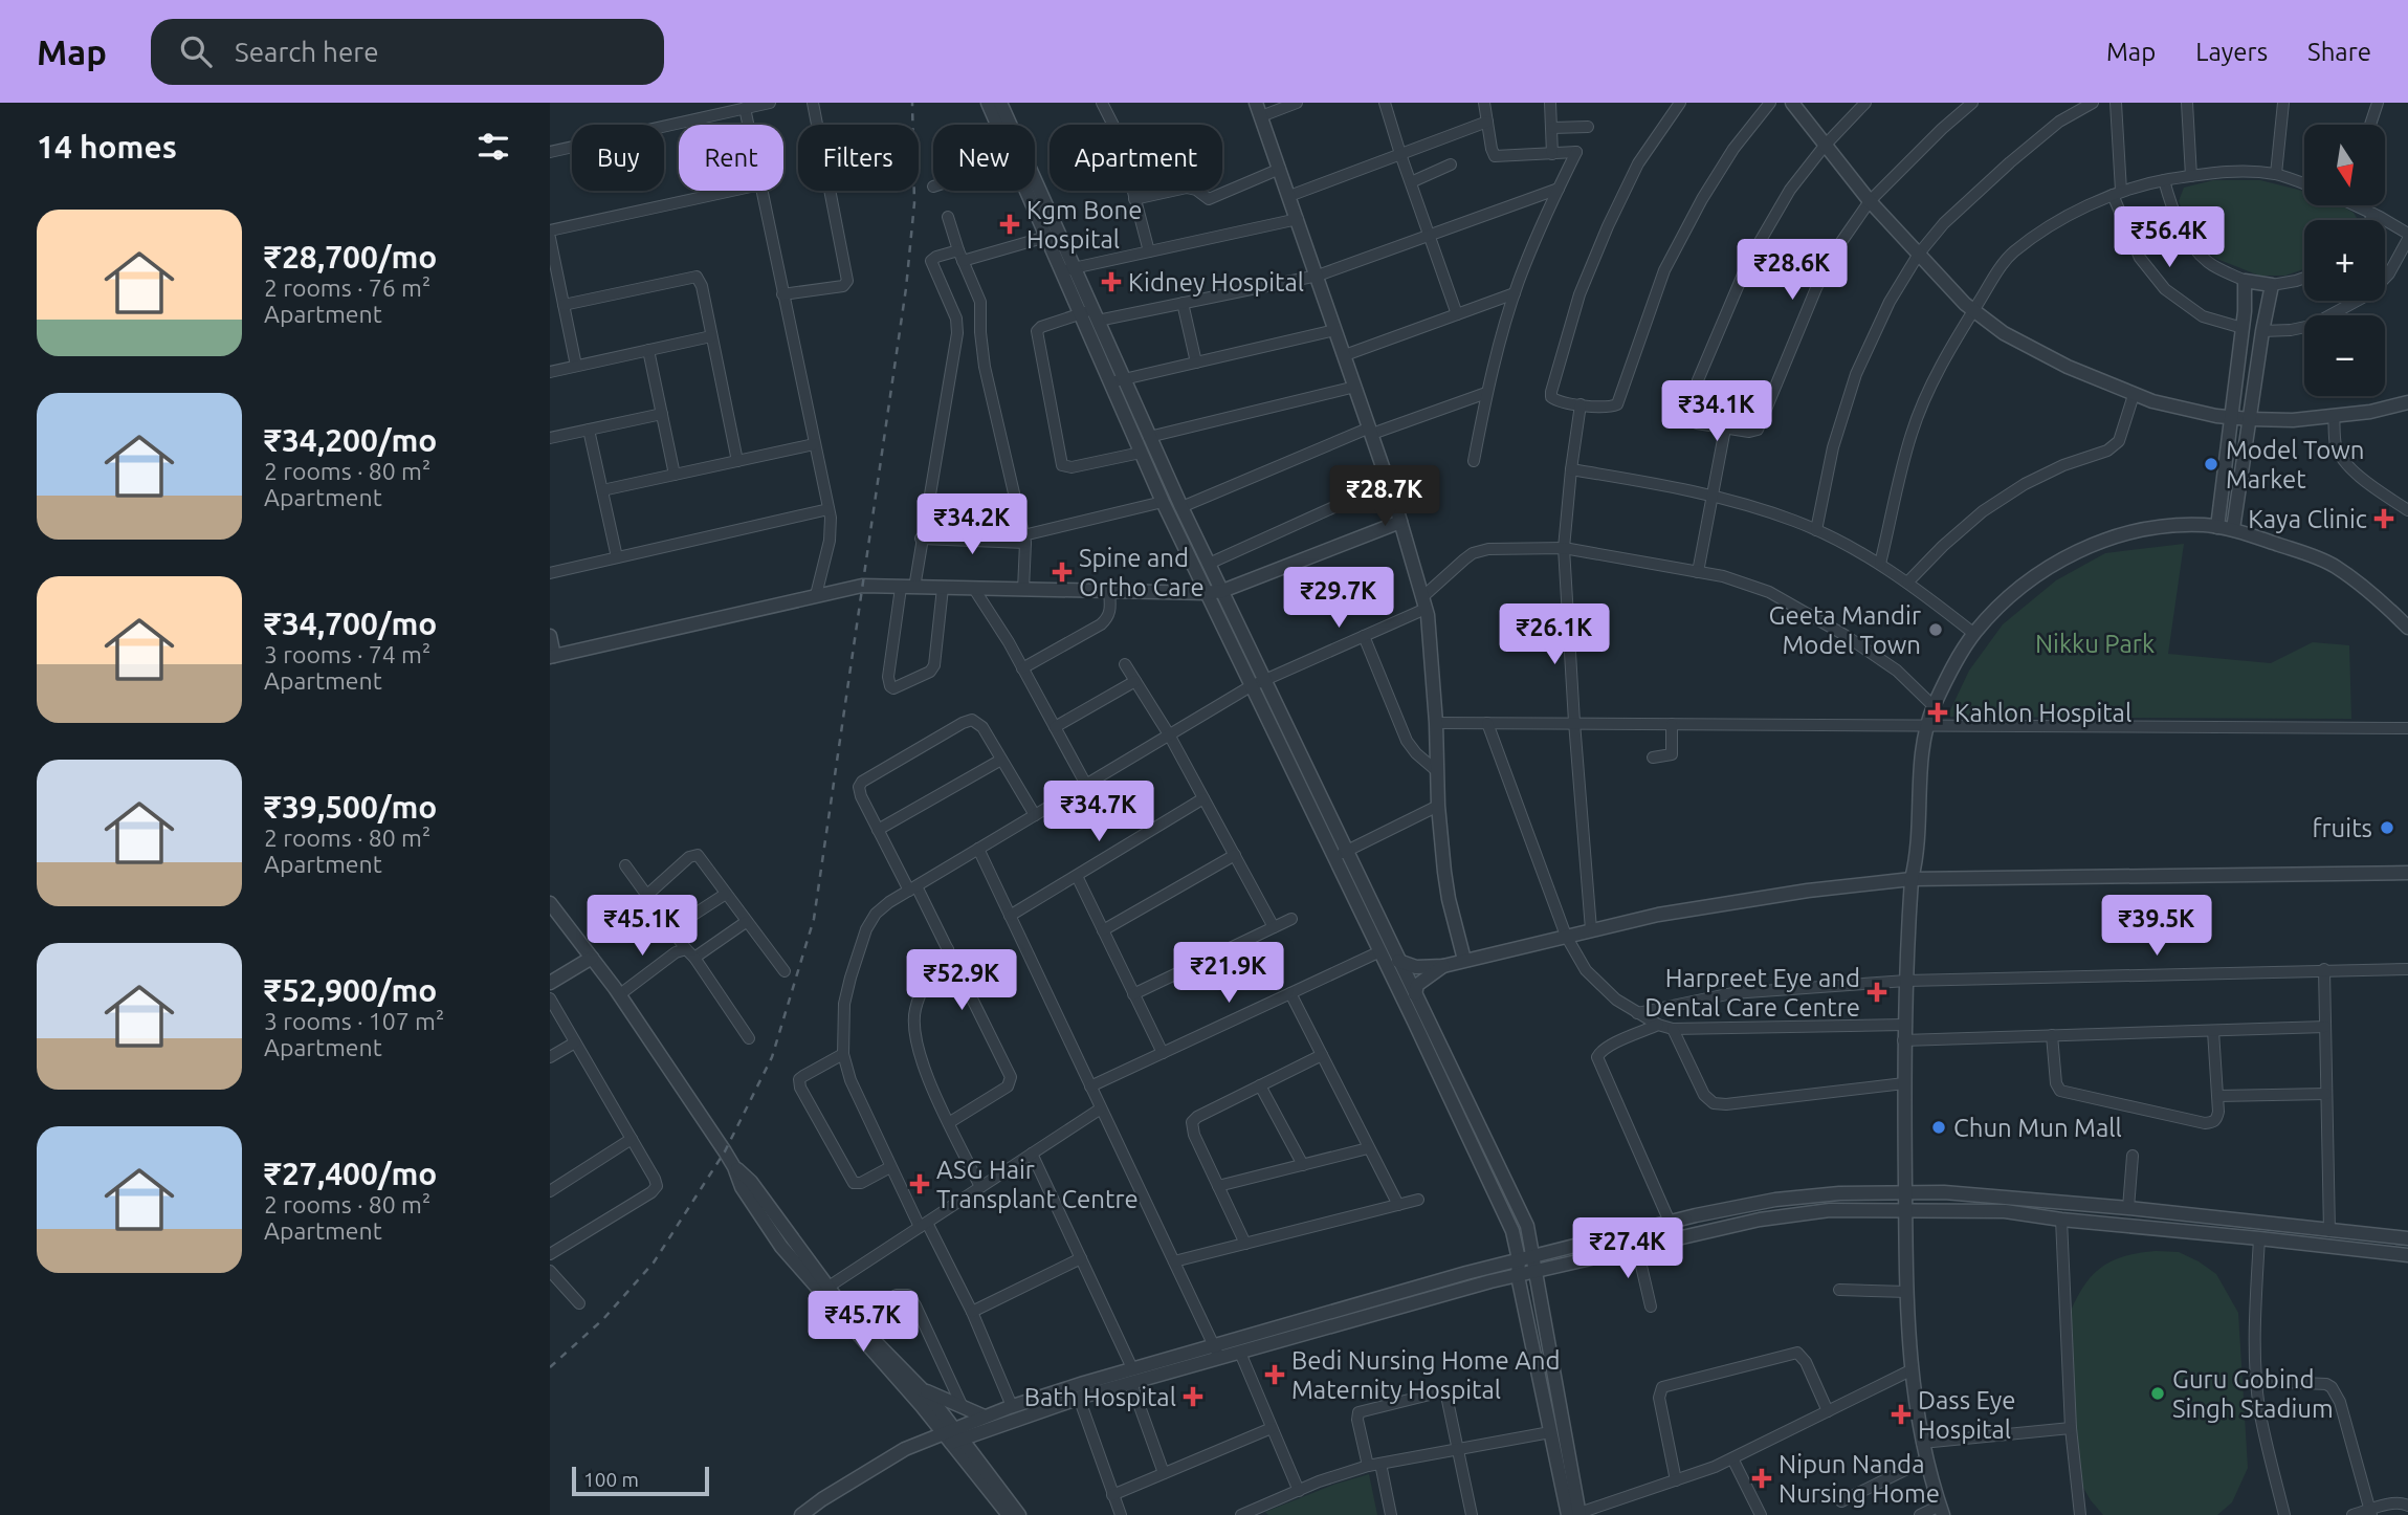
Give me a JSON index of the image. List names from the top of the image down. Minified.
{"parks":["Nikku Park"],"places":{"health":["Kgm Bone Hospital","Kidney Hospital","Kaya Clinic","Spine and Ortho Care","Kahlon Hospital","Harpreet Eye and Dental Care Centre","ASG Hair Transplant Centre","Bedi Nursing Home And Maternity Hospital","Bath Hospital","Dass Eye Hospital","Nipun Nanda Nursing Home"],"other":["Model Town Market","Geeta Mandir Model Town","fruits","Chun Mun Mall","Guru Gobind Singh Stadium"]},"scale_bar":"100 m","north":"bottom","page":{"header":"Map","search":"Search here","nav":["Map","Layers","Share"],"heading":"14 homes","map_buttons":["+","−"],"chip":["Buy","Rent","Filters","New","Apartment"],"list":[{"name":"₹28,700/mo","note":"2 rooms · 76 m² · Apartment"},{"name":"₹34,200/mo","note":"2 rooms · 80 m² · Apartment"},{"name":"₹34,700/mo","note":"3 rooms · 74 m² · Apartment"},{"name":"₹39,500/mo","note":"2 rooms · 80 m² · Apartment"},{"name":"₹52,900/mo","note":"3 rooms · 107 m² · Apartment"},{"name":"₹27,400/mo","note":"2 rooms · 80 m² · Apartment"}],"price":["₹56.4K","₹28.6K","₹34.1K","₹28.7K","₹34.2K","₹29.7K","₹26.1K","₹34.7K","₹45.1K","₹39.5K","₹21.9K","₹52.9K","₹27.4K","₹45.7K"],"scale":"100 m"}}
